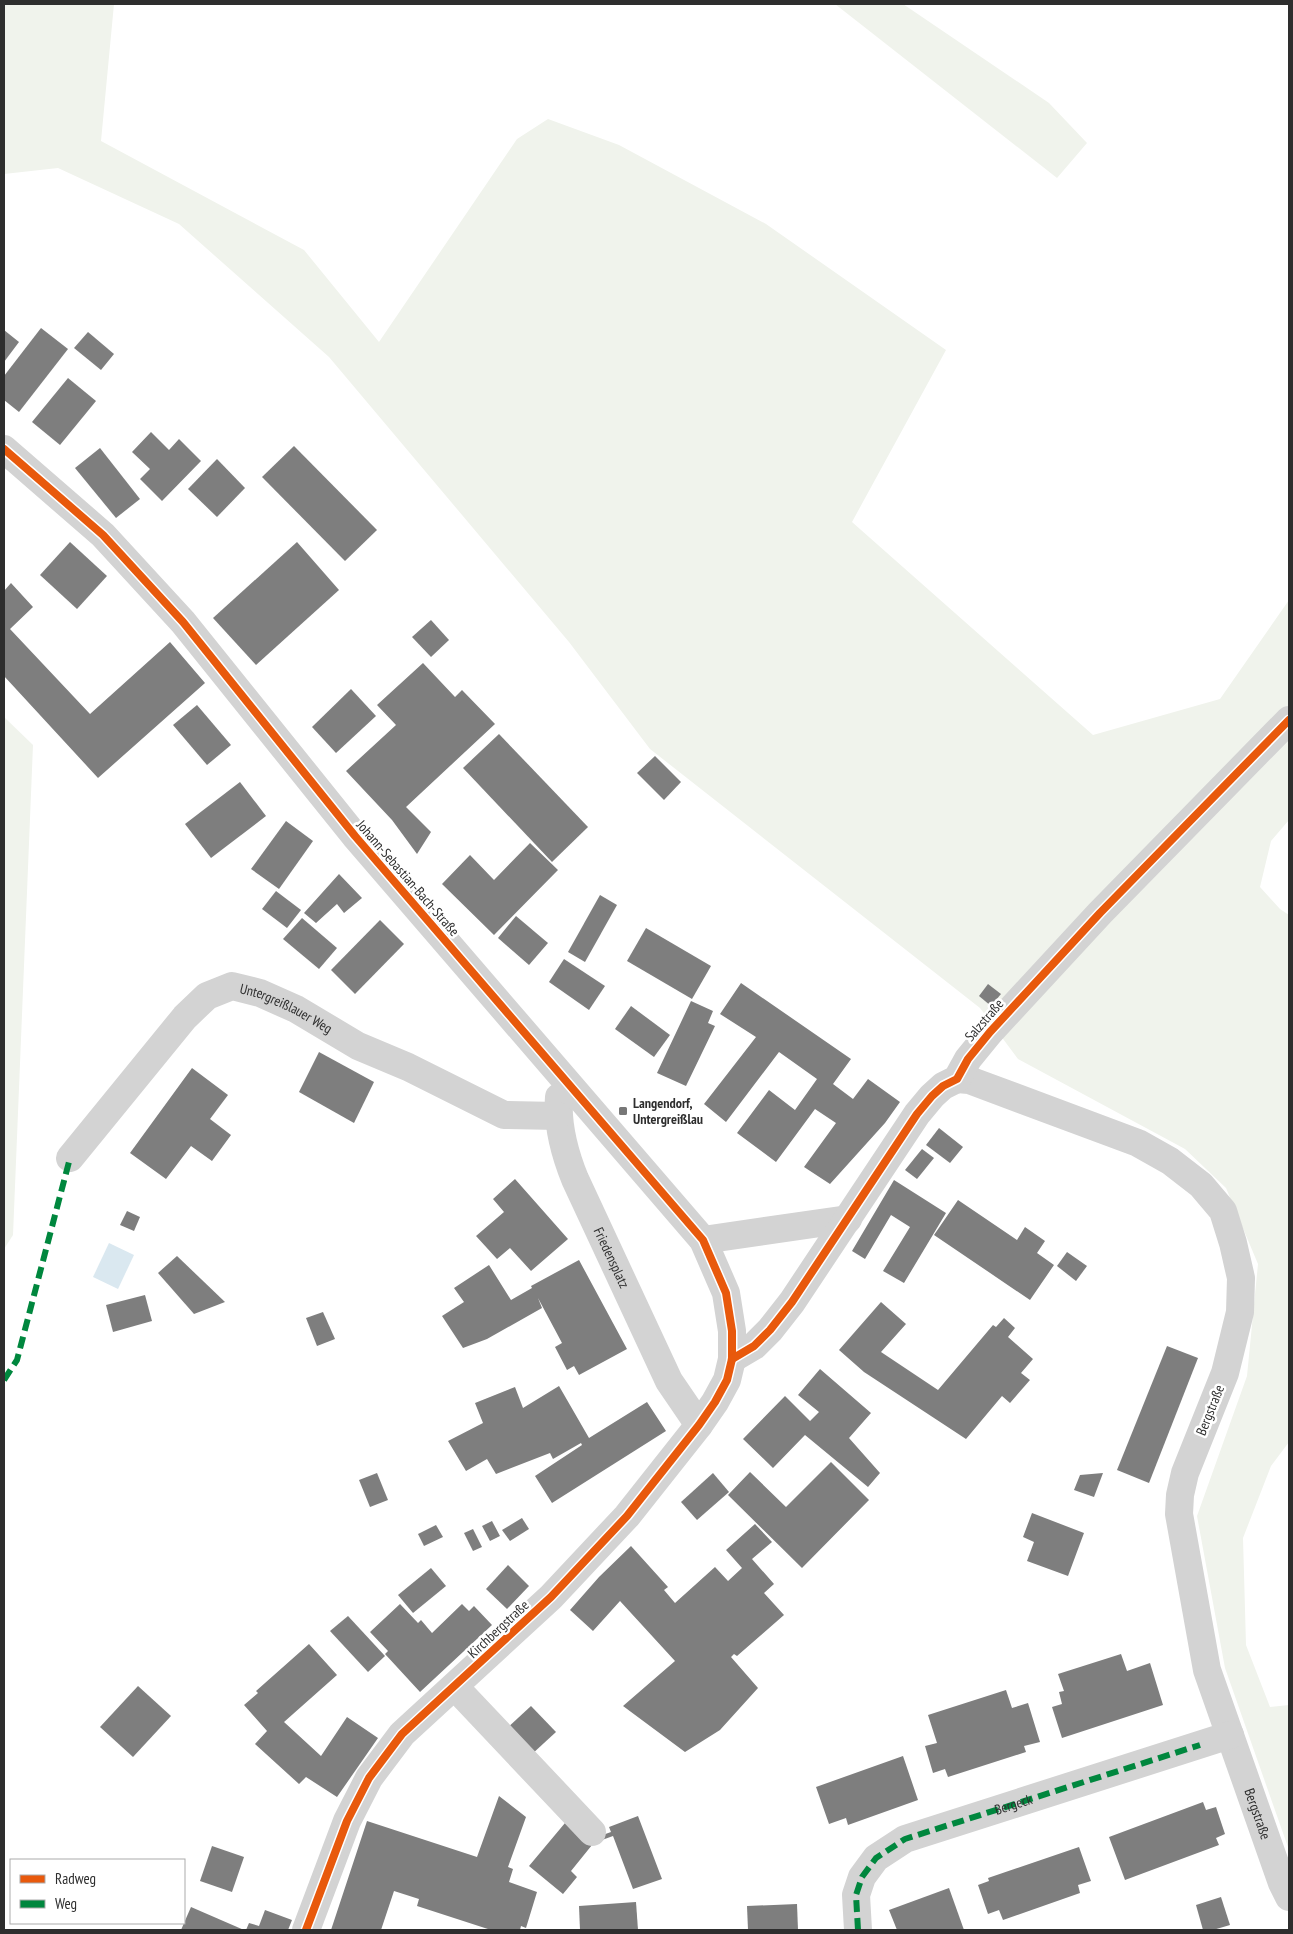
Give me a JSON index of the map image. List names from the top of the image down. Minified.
{"streets":{"street":["Johann-Sebastian-Bach-Straße","Untergreißlauer Weg","Salzstraße","Friedensplatz","Bergstraße","Kirchbergstraße","Bergeck"]},"crossings":[["Johann-Sebastian-Bach-Straße","Salzstraße"],["Johann-Sebastian-Bach-Straße","Friedensplatz"],["Johann-Sebastian-Bach-Straße","Kirchbergstraße"],["Untergreißlauer Weg","Friedensplatz"],["Salzstraße","Bergstraße"],["Salzstraße","Kirchbergstraße"],["Friedensplatz","Kirchbergstraße"],["Bergstraße","Bergeck"]],"places":{"transit":["Langendorf, Untergreißlau"]},"legend":["Radweg","Weg"]}
